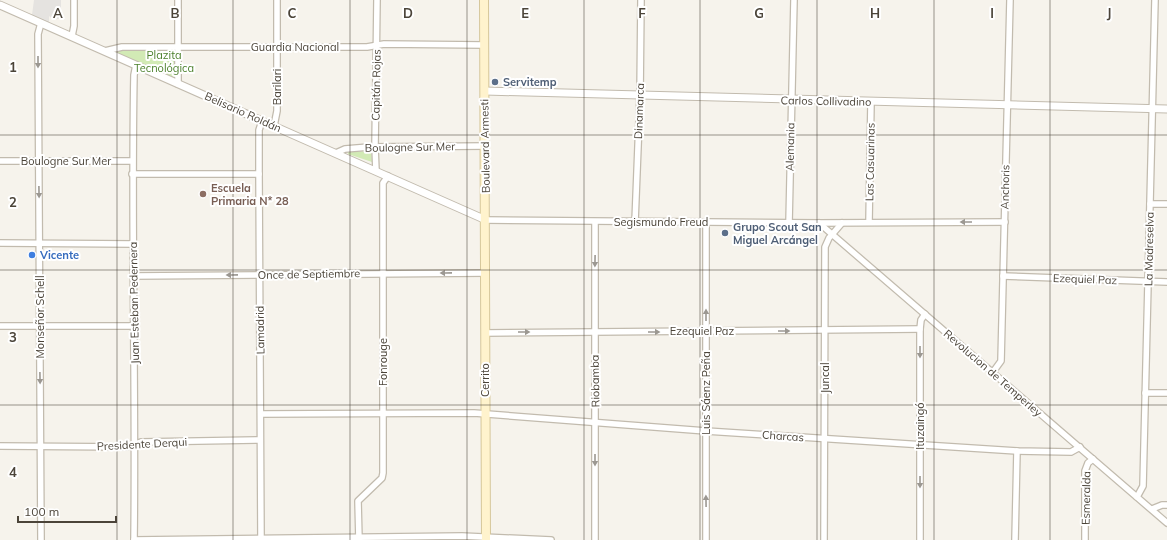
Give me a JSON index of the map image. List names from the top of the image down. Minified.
{"streets":{"main road":["Boulevard Armesti","Cerrito"],"street":["Guardia Nacional","Capitán Rojas","Barilari","Carlos Collivadino","Dinamarca","Belisario Roldán","Boulogne Sur Mer","Alemania","Las Casuarinas","Anchoris","Segismundo Freud","La Madreselva","Once de Septiembre","Ezequiel Paz","Juan Esteban Pedernera","Monseñor Schell","Lamadrid","Fonrouge","Revolucion de Temperley","Juncal","Riobamba","Luis Sáenz Peña","Ituzaingó","Charcas","Presidente Derqui","Esmeralda"]},"crossings":[["Guardia Nacional","Capitán Rojas"],["Guardia Nacional","Barilari"],["Guardia Nacional","Belisario Roldán"],["Guardia Nacional","Boulevard Armesti"],["Capitán Rojas","Belisario Roldán"],["Capitán Rojas","Boulogne Sur Mer"],["Barilari","Belisario Roldán"],["Carlos Collivadino","Dinamarca"],["Carlos Collivadino","Boulevard Armesti"],["Carlos Collivadino","Alemania"],["Carlos Collivadino","Las Casuarinas"],["Carlos Collivadino","Anchoris"],["Carlos Collivadino","La Madreselva"],["Dinamarca","Segismundo Freud"],["Belisario Roldán","Boulevard Armesti"],["Belisario Roldán","Boulogne Sur Mer"],["Belisario Roldán","Segismundo Freud"],["Belisario Roldán","Juan Esteban Pedernera"],["Belisario Roldán","Monseñor Schell"],["Belisario Roldán","Lamadrid"],["Belisario Roldán","Fonrouge"],["Belisario Roldán","Cerrito"],["Boulevard Armesti","Boulogne Sur Mer"],["Boulevard Armesti","Segismundo Freud"],["Boulevard Armesti","Cerrito"],["Boulogne Sur Mer","Juan Esteban Pedernera"],["Boulogne Sur Mer","Monseñor Schell"],["Alemania","Segismundo Freud"],["Las Casuarinas","Segismundo Freud"],["Anchoris","Segismundo Freud"],["Anchoris","Ezequiel Paz"],["Anchoris","Revolucion de Temperley"],["Segismundo Freud","Revolucion de Temperley"],["Segismundo Freud","Juncal"],["Segismundo Freud","Cerrito"],["Segismundo Freud","Riobamba"],["Segismundo Freud","Luis Sáenz Peña"],["La Madreselva","Ezequiel Paz"],["La Madreselva","Revolucion de Temperley"],["Once de Septiembre","Juan Esteban Pedernera"],["Once de Septiembre","Lamadrid"],["Once de Septiembre","Fonrouge"],["Once de Septiembre","Cerrito"],["Ezequiel Paz","Juncal"],["Ezequiel Paz","Cerrito"],["Ezequiel Paz","Riobamba"],["Ezequiel Paz","Luis Sáenz Peña"],["Ezequiel Paz","Ituzaingó"],["Juan Esteban Pedernera","Presidente Derqui"],["Monseñor Schell","Presidente Derqui"],["Lamadrid","Presidente Derqui"],["Revolucion de Temperley","Juncal"],["Revolucion de Temperley","Ituzaingó"],["Revolucion de Temperley","Charcas"],["Revolucion de Temperley","Esmeralda"],["Juncal","Charcas"],["Cerrito","Charcas"],["Riobamba","Charcas"],["Luis Sáenz Peña","Charcas"],["Ituzaingó","Charcas"]],"one_way":["Once de Septiembre","Ezequiel Paz","Monseñor Schell","Riobamba","Luis Sáenz Peña","Ituzaingó"],"parks":["Plazita Tecnológica"],"places":["Servitemp","Escuela Primaria N* 28","Grupo Scout San Miguel Arcángel","Vicente"],"scale_bar":"100 m","grid":{"columns":["A","B","C","D","E","F","G","H","I","J"],"rows":["1","2","3","4"]}}
